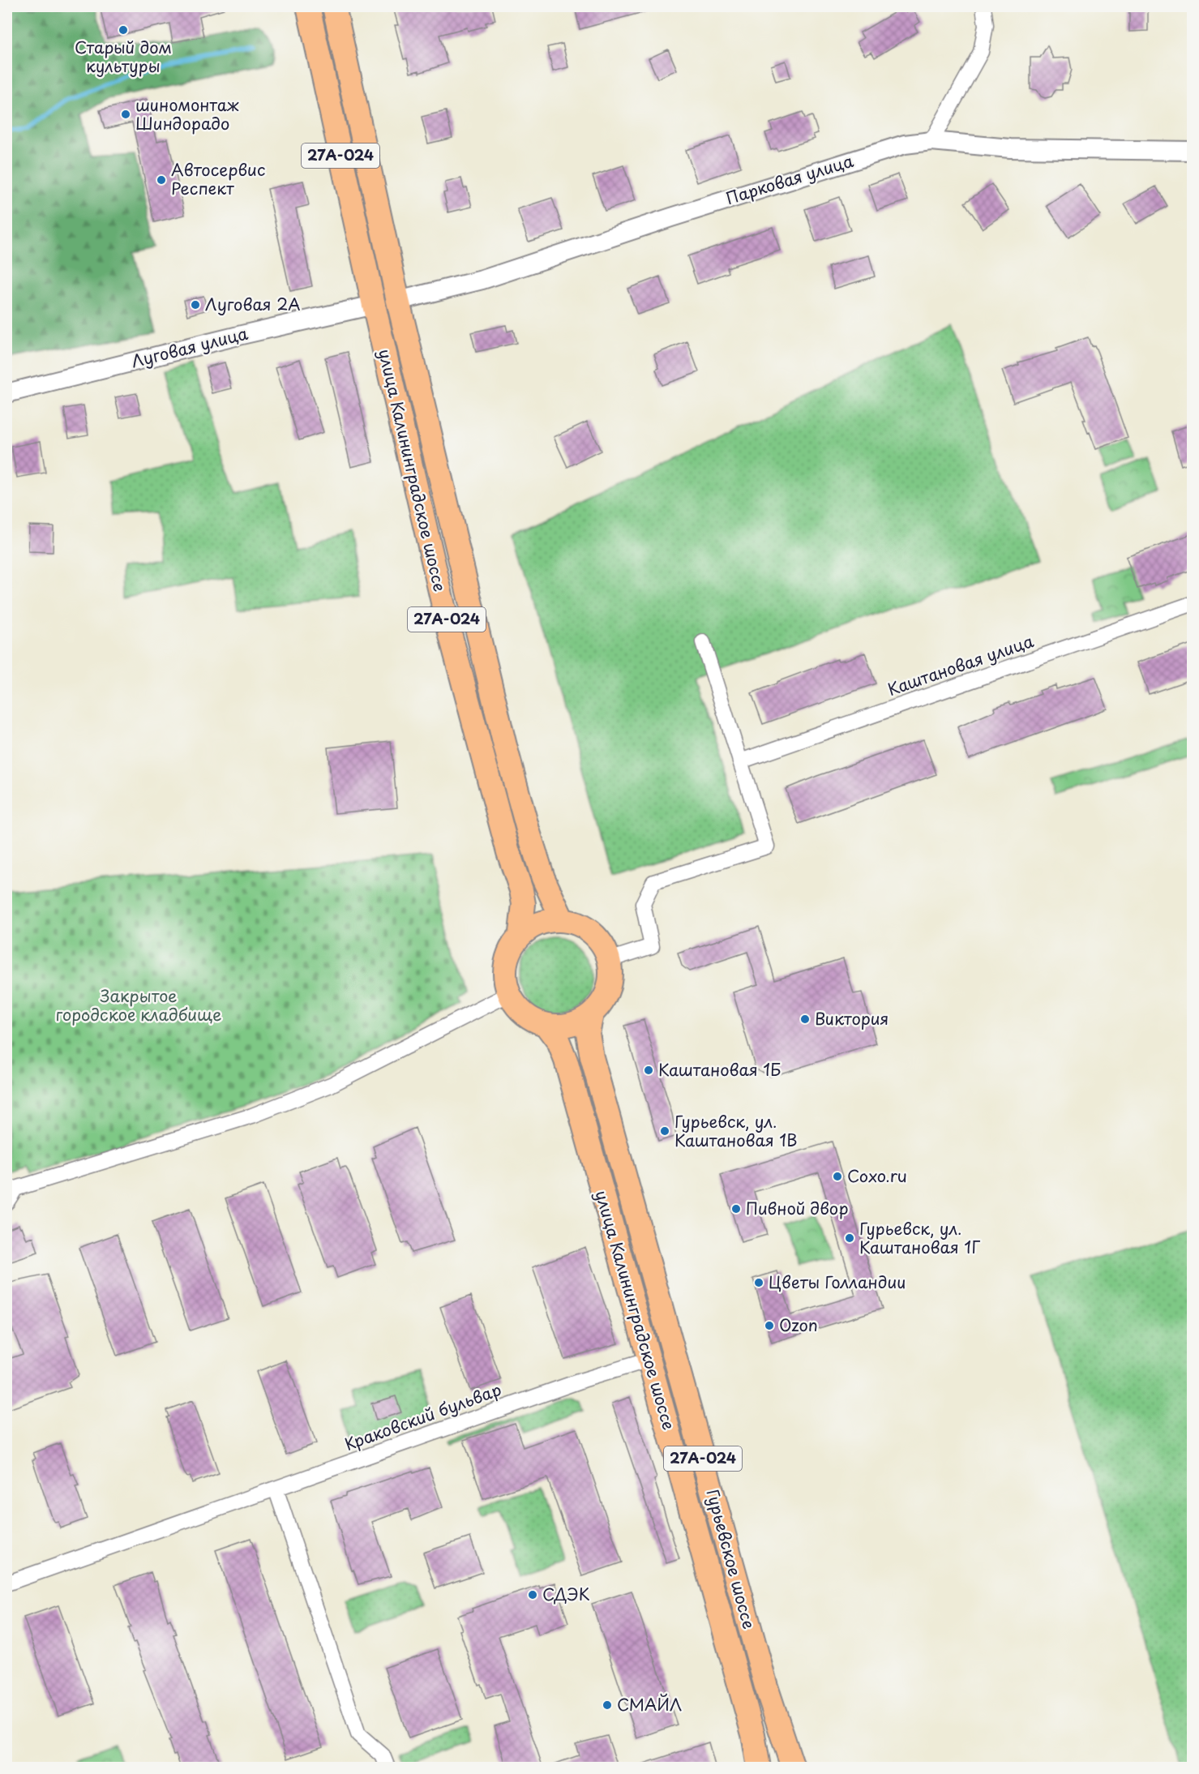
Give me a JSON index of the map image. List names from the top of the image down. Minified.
{"streets":{"main road":["27А-024","улица Калининградское шоссе","Гурьевское шоссе"],"street":["Парковая улица","Луговая улица","Каштановая улица","Краковский бульвар"]},"crossings":[["27А-024","улица Калининградское шоссе"],["Парковая улица","улица Калининградское шоссе"],["Луговая улица","улица Калининградское шоссе"],["улица Калининградское шоссе","Краковский бульвар"],["улица Калининградское шоссе","Гурьевское шоссе"]],"parks":["Закрытое городское кладбище"],"places":["Старый дом культуры","шиномонтаж Шиндорадо","Автосервис Респект","Луговая 2А","Виктория","Каштановая 1Б","Гурьевск, ул. Каштановая 1В","Coxo.ru","Пивной двор","Гурьевск, ул. Каштановая 1Г","Цветы Голландии","Ozon","СДЭК","СМАЙЛ"]}
